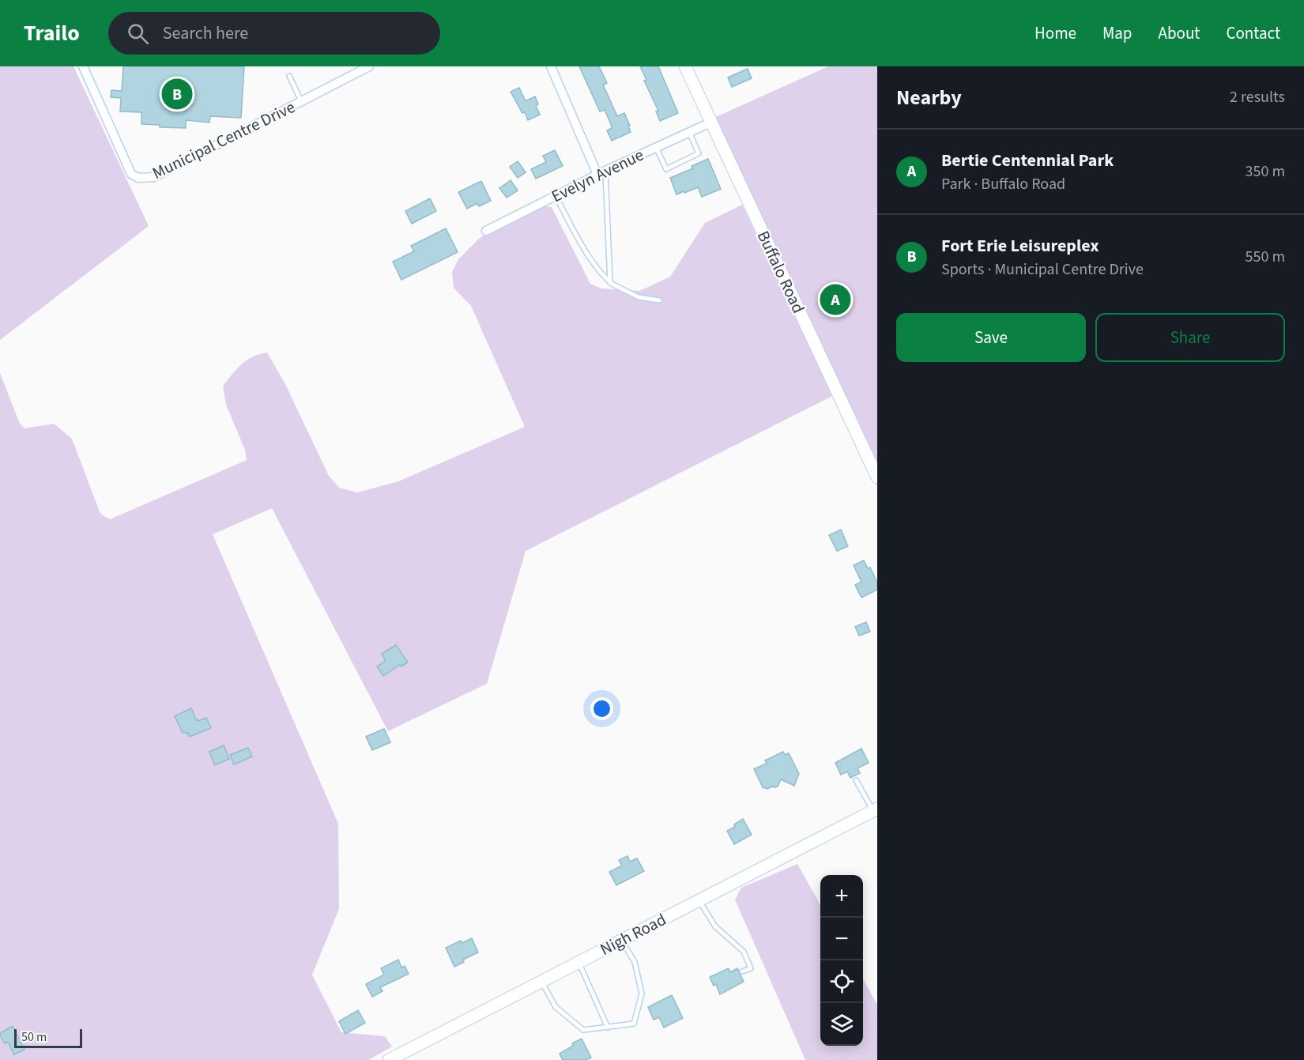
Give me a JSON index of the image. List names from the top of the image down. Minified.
{"streets":{"street":["Municipal Centre Drive","Evelyn Avenue","Buffalo Road","Nigh Road"]},"crossings":[["Evelyn Avenue","Buffalo Road"]],"scale_bar":"50 m","page":{"header":"Trailo","search":"Search here","nav":["Home","Map","About","Contact"],"heading":["Nearby","2 results"],"pins":["B","A"],"list":[{"mark":"A","name":"Bertie Centennial Park","note":"Park · Buffalo Road","value":"350 m"},{"mark":"B","name":"Fort Erie Leisureplex","note":"Sports · Municipal Centre Drive","value":"550 m"}],"buttons":["Save","Share"],"map_buttons":["+","−"],"scale":"50 m"}}
